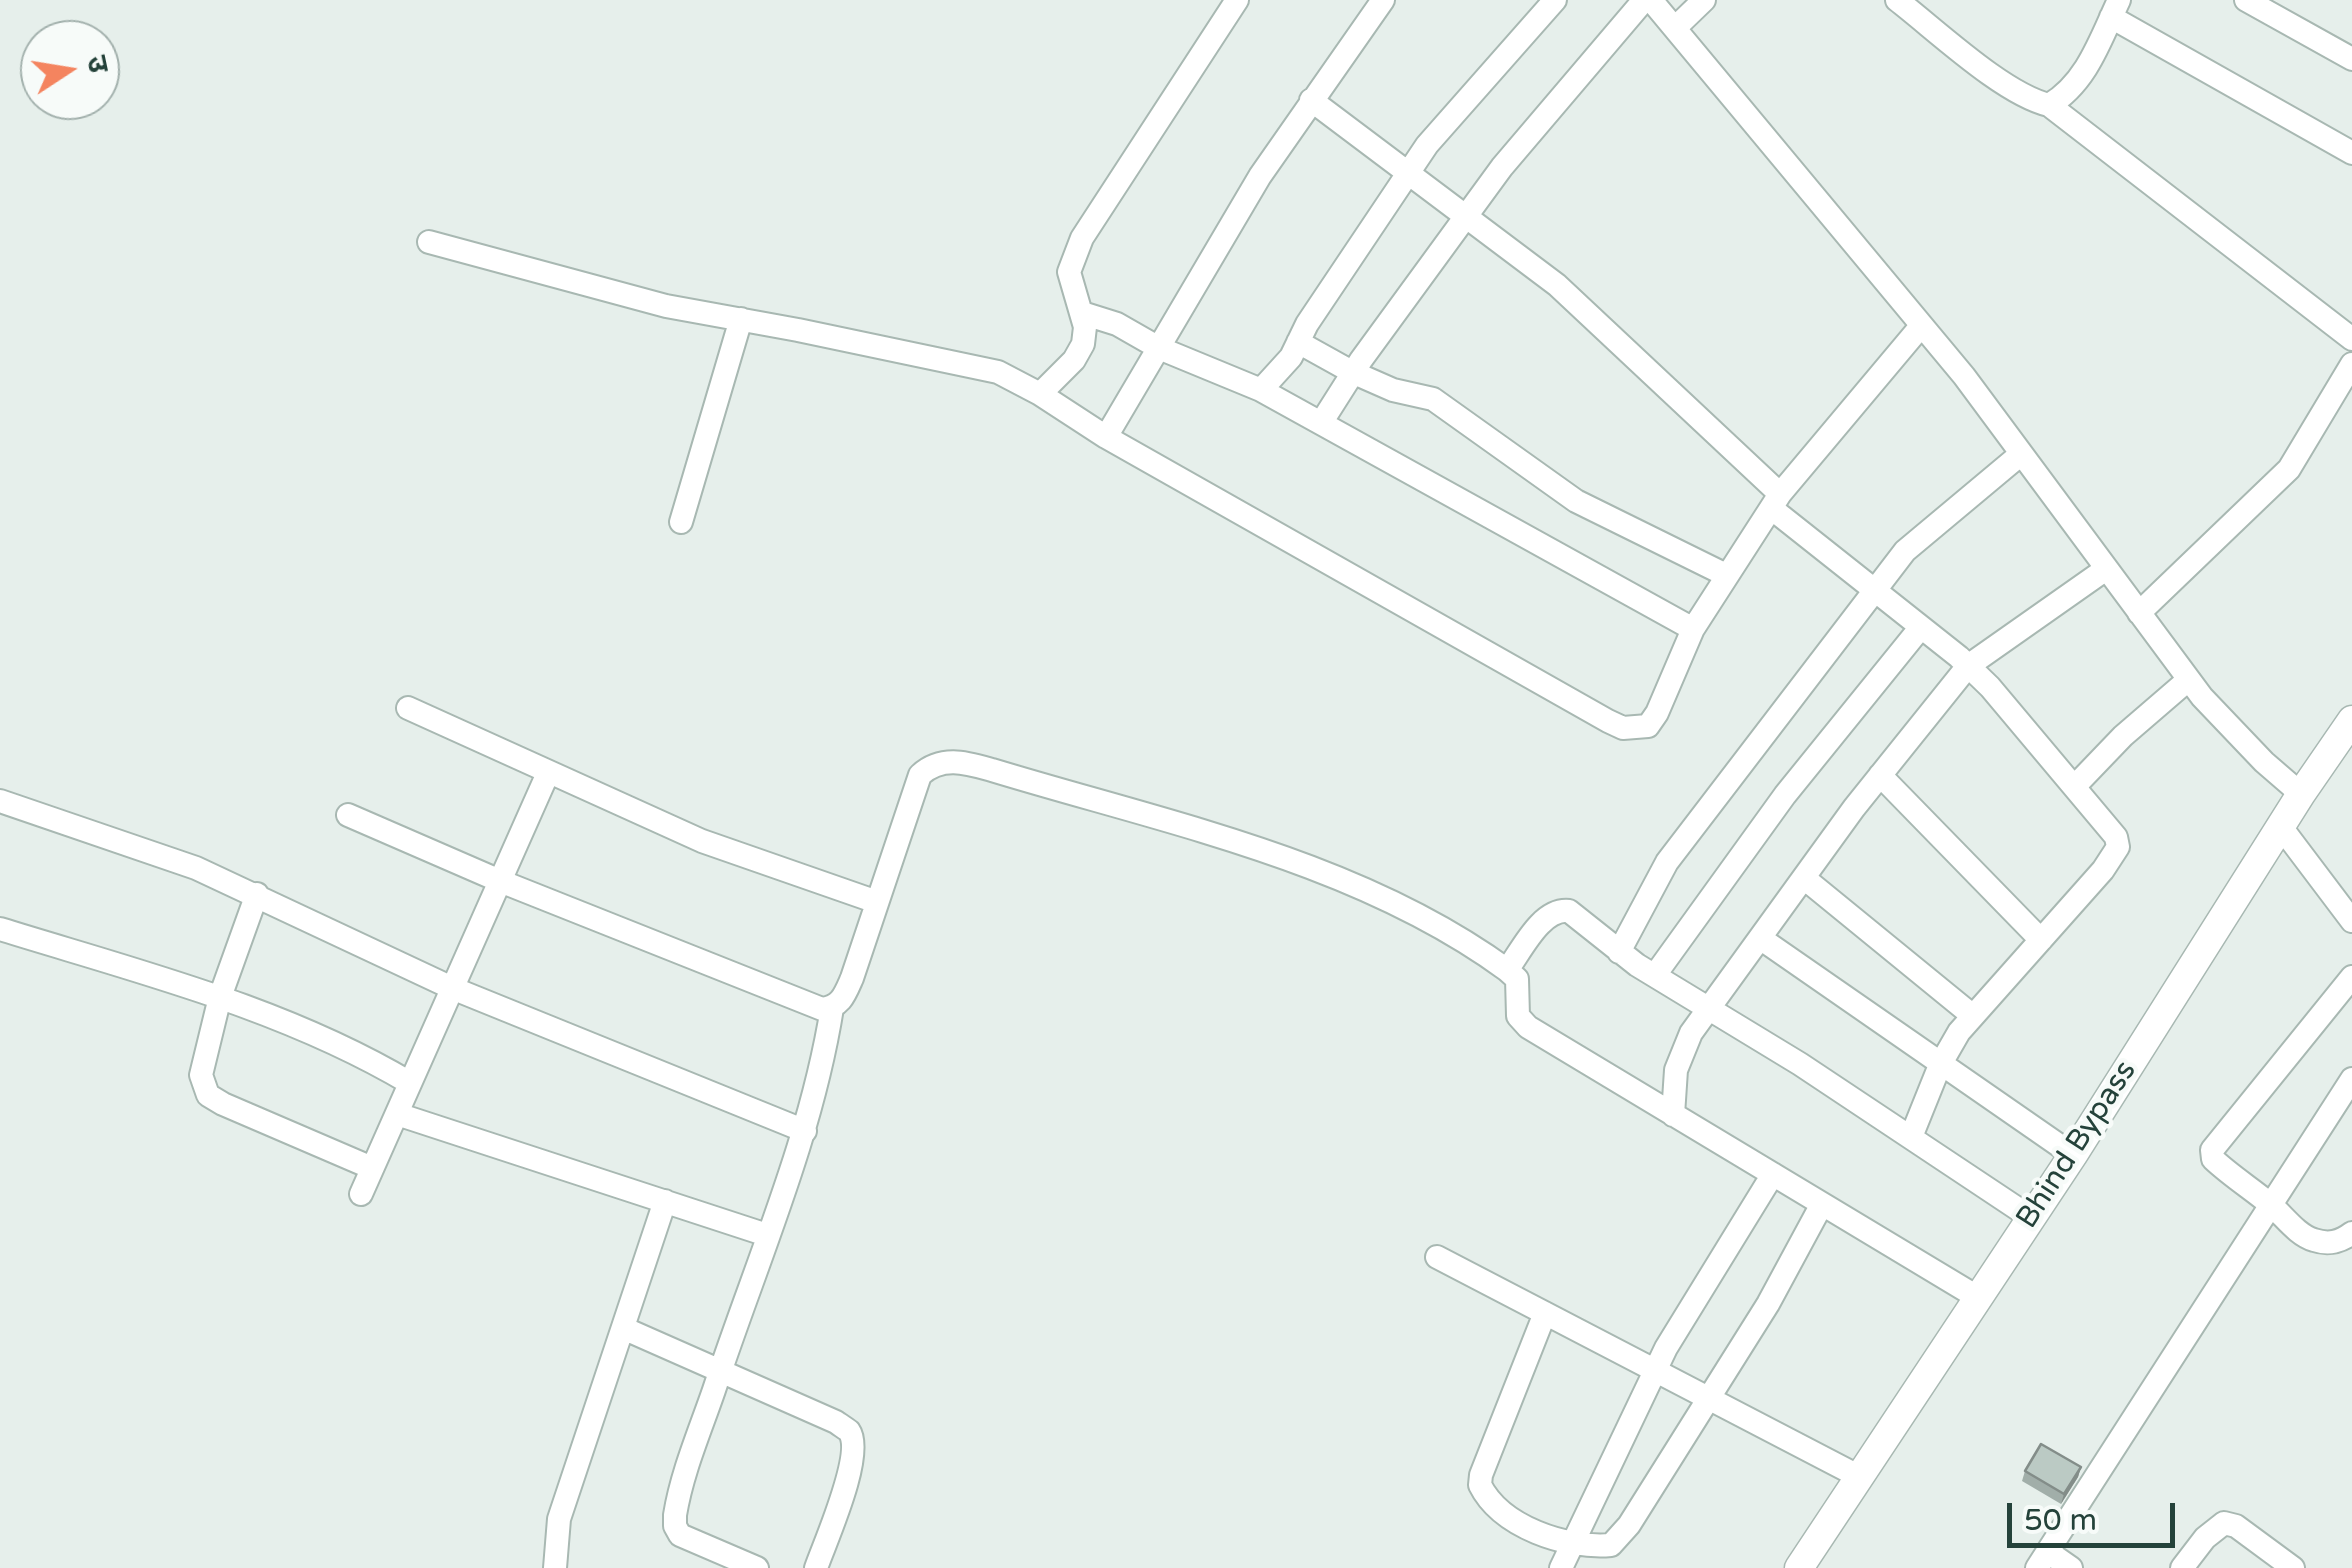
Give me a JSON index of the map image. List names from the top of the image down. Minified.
{"streets":{"street":["Bhind Bypass"]},"scale_bar":"50 m","north":"right"}
